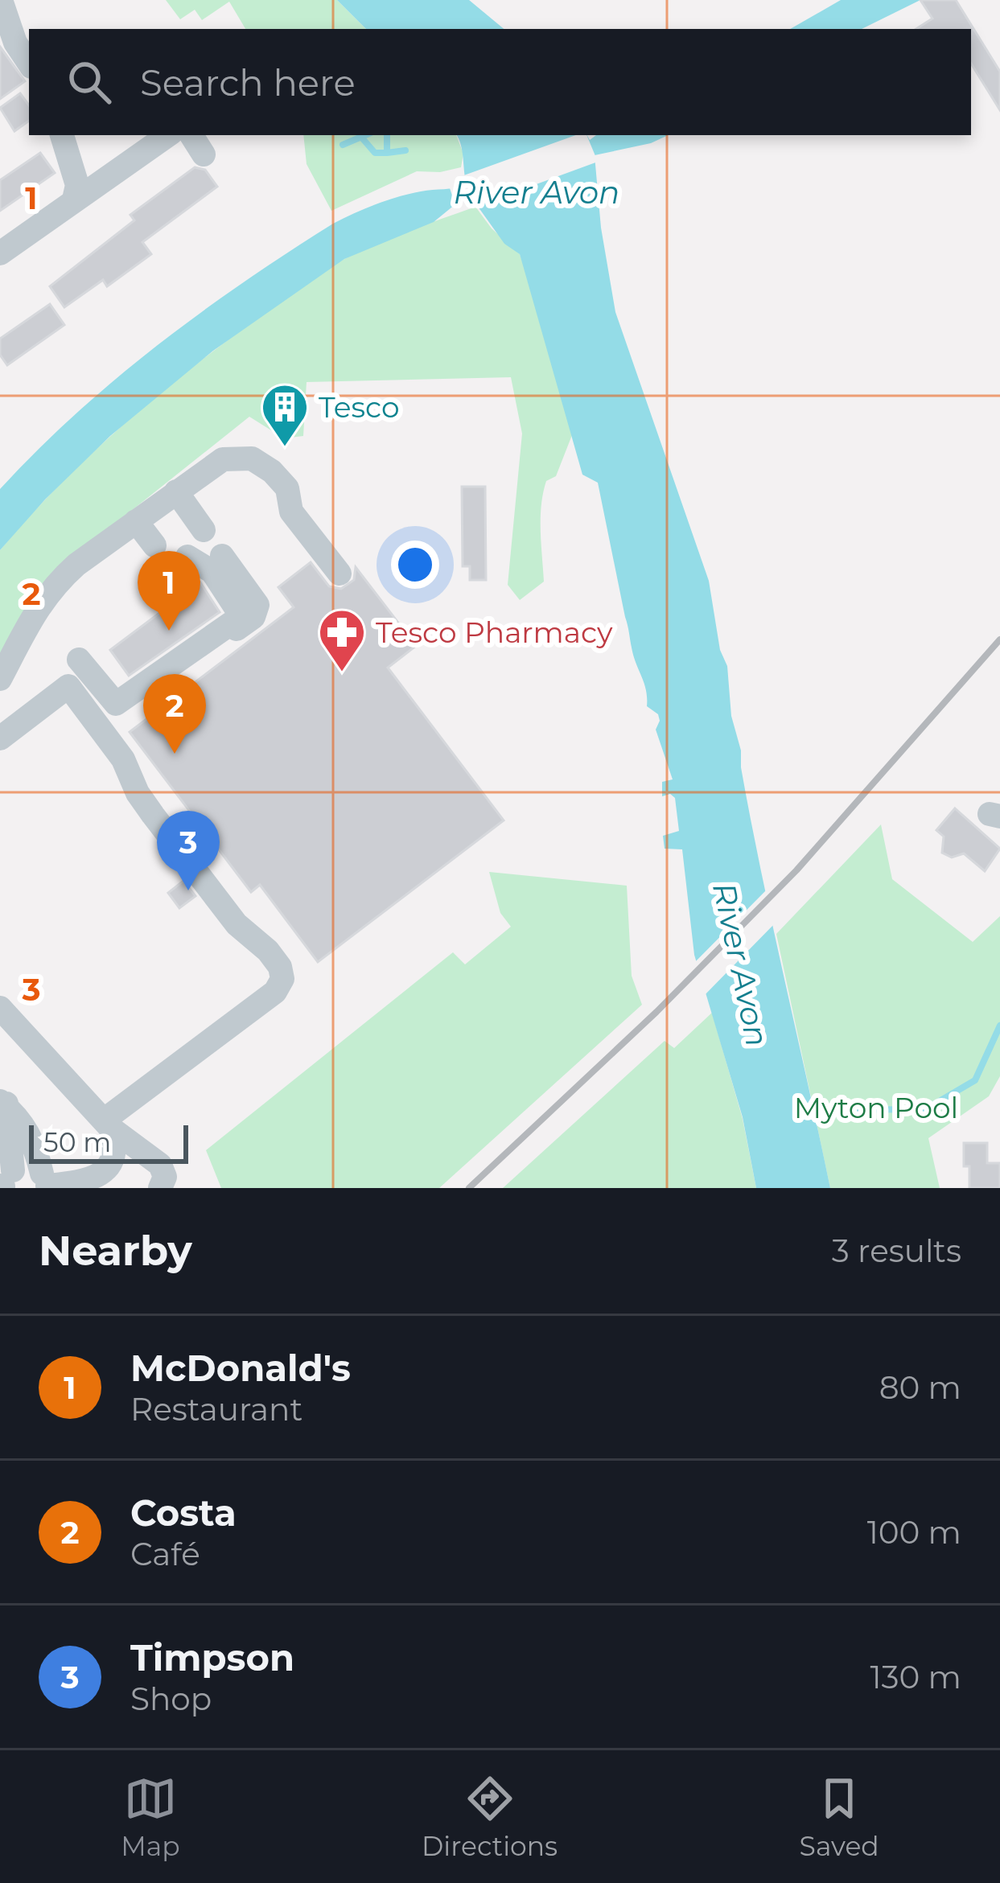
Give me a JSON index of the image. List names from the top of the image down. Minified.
{"water":["River Avon"],"parks":["Myton Pool"],"places":{"building":["Tesco"],"pharmacy":["Tesco Pharmacy"]},"scale_bar":"50 m","page":{"search":"Search here","pins":["1","2","3"],"scale":"50 m","heading":["Nearby","3 results"],"list":[{"mark":"1","name":"McDonald's","note":"Restaurant","value":"80 m"},{"mark":"2","name":"Costa","note":"Café","value":"100 m"},{"mark":"3","name":"Timpson","note":"Shop","value":"130 m"}],"nav":["Map","Directions","Saved"]},"grid":{"rows":["1","2","3"]}}
